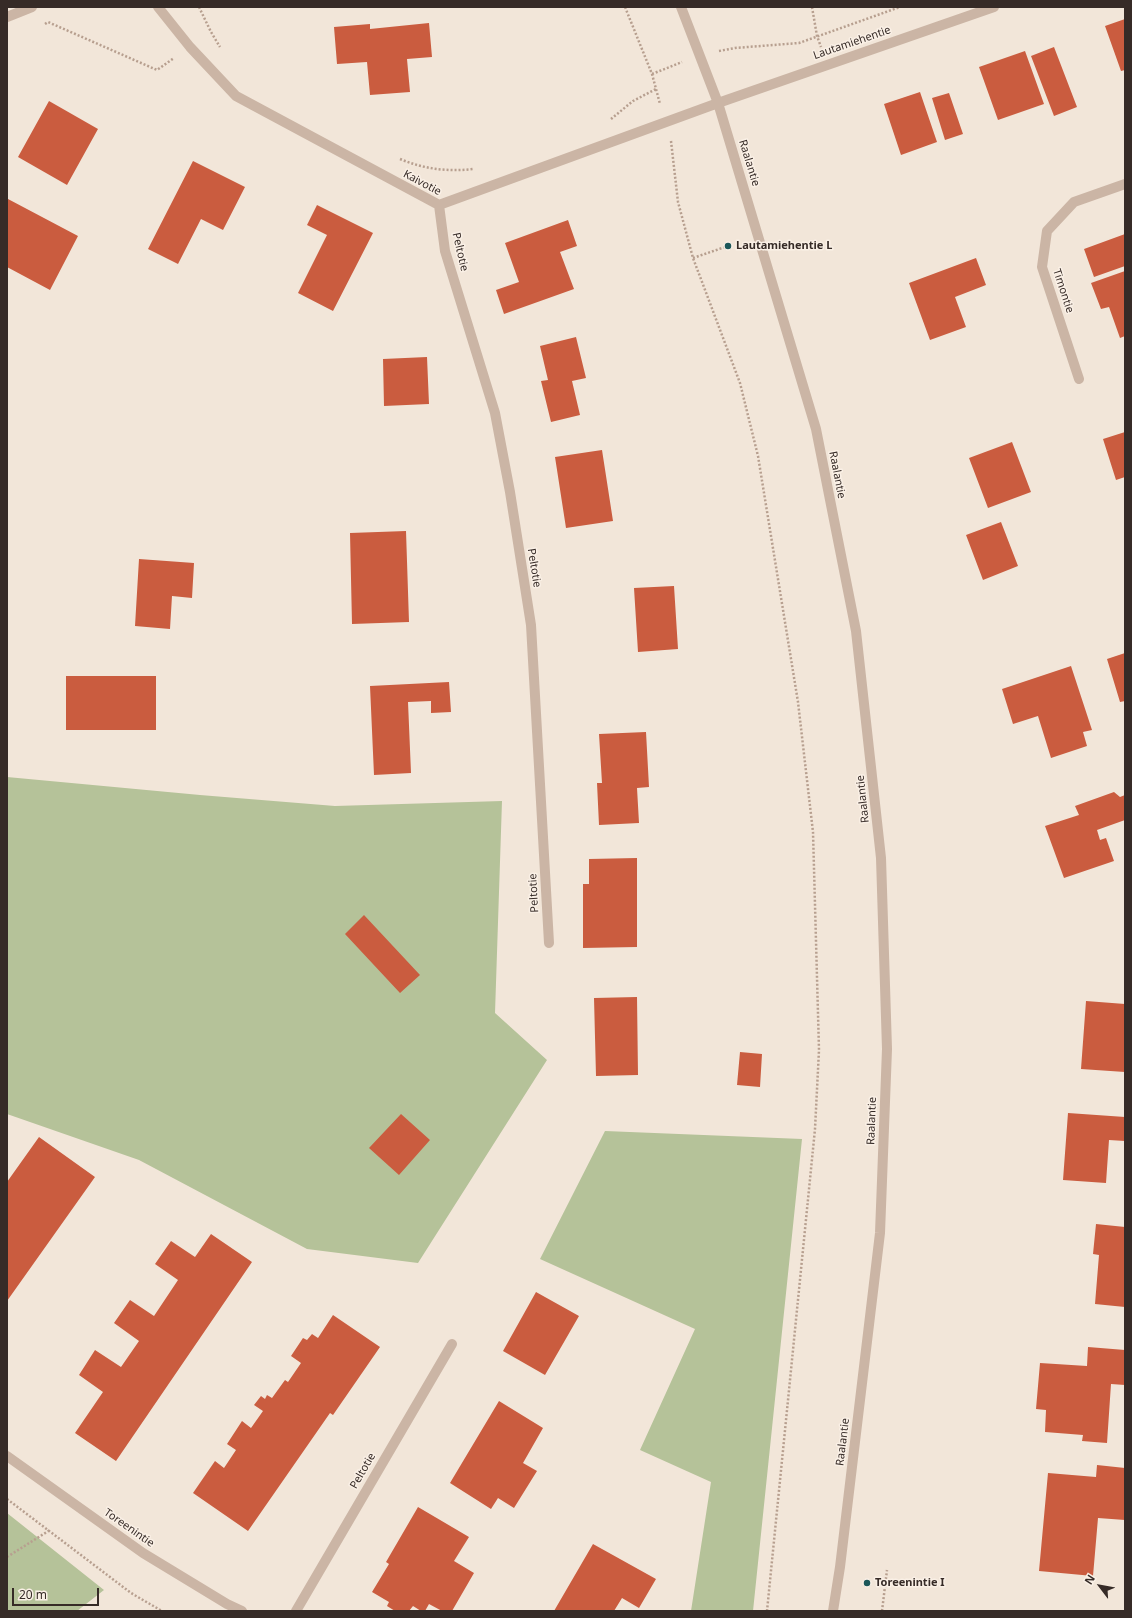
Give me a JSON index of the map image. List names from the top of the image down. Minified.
{"streets":{"street":["Lautamiehentie","Raalantie","Kaivotie","Peltotie","Timontie","Toreenintie"]},"crossings":[["Lautamiehentie","Raalantie"],["Lautamiehentie","Kaivotie"],["Raalantie","Kaivotie"],["Kaivotie","Peltotie"]],"places":["Lautamiehentie L","Toreenintie I"],"scale_bar":"20 m","north":"top left"}
